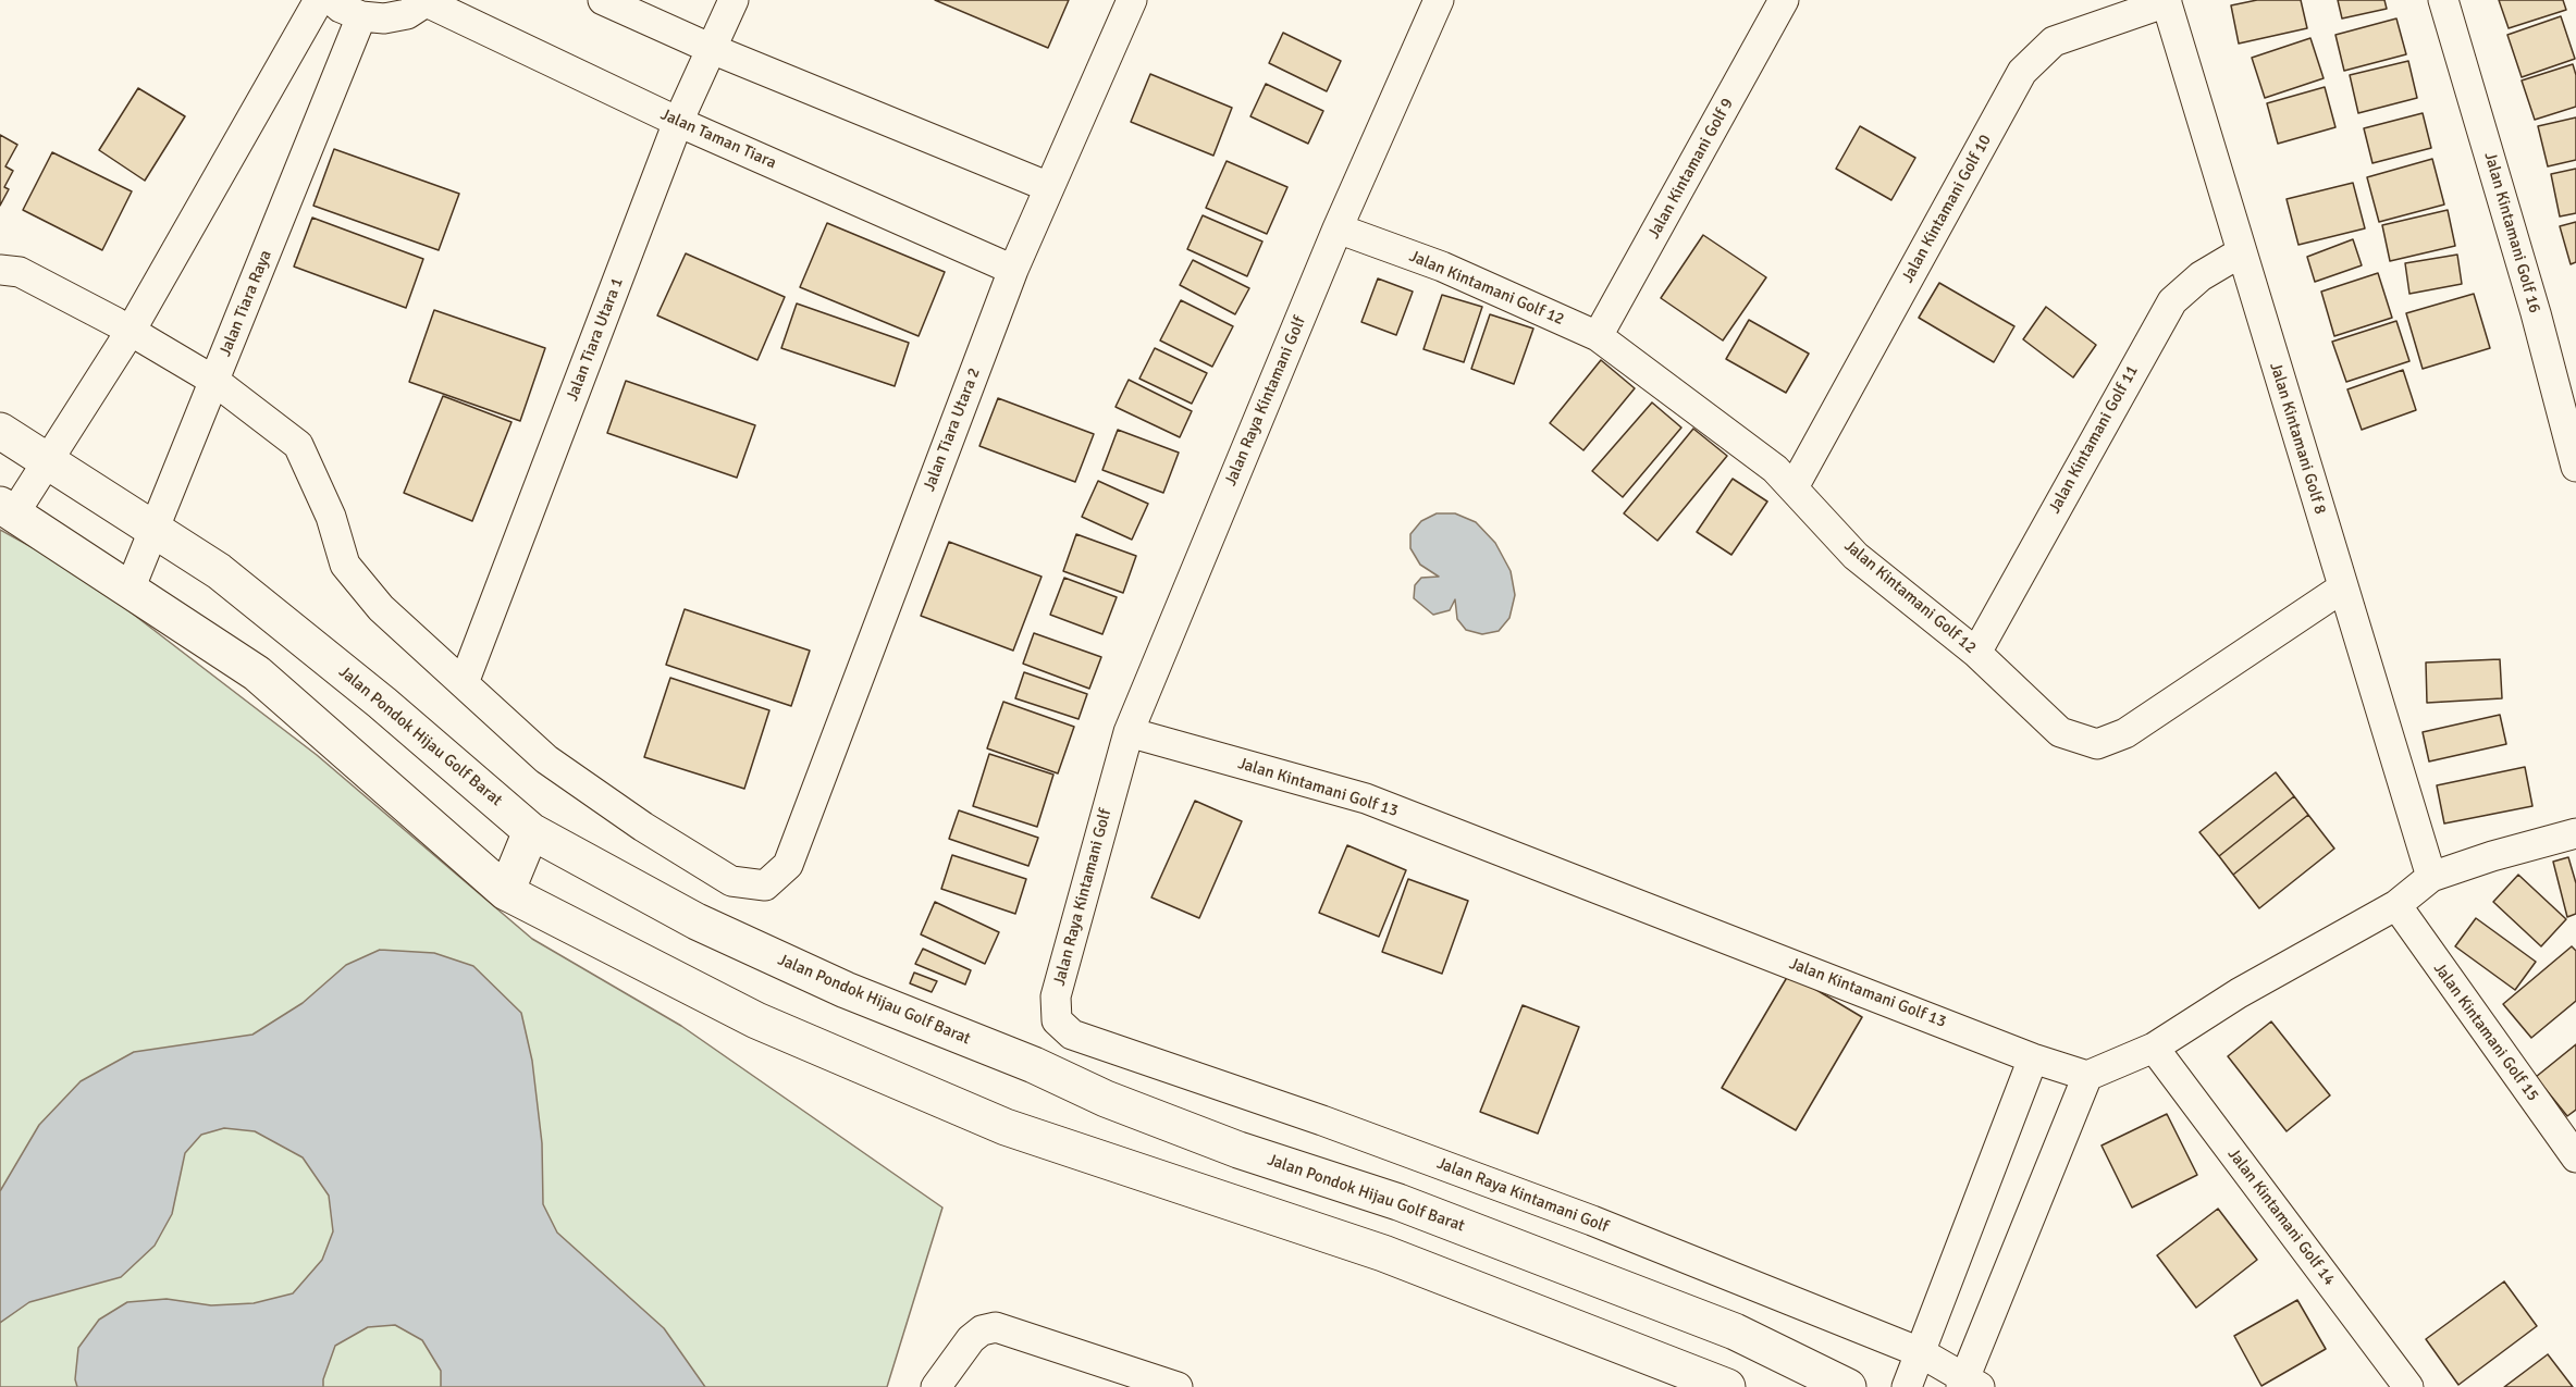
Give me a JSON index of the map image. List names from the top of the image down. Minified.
{"streets":{"street":["Jalan Taman Tiara","Jalan Kintamani Golf 9","Jalan Kintamani Golf 10","Jalan Kintamani Golf 16","Jalan Kintamani Golf 12","Jalan Tiara Raya","Jalan Tiara Utara 1","Jalan Raya Kintamani Golf","Jalan Tiara Utara 2","Jalan Kintamani Golf 8","Jalan Kintamani Golf 11","Jalan Pondok Hijau Golf Barat","Jalan Kintamani Golf 13","Jalan Kintamani Golf 15","Jalan Kintamani Golf 14"]},"crossings":[["Jalan Taman Tiara","Jalan Tiara Utara 1"],["Jalan Taman Tiara","Jalan Tiara Utara 2"],["Jalan Kintamani Golf 9","Jalan Kintamani Golf 12"],["Jalan Kintamani Golf 10","Jalan Kintamani Golf 12"],["Jalan Kintamani Golf 10","Jalan Kintamani Golf 8"],["Jalan Kintamani Golf 12","Jalan Raya Kintamani Golf"],["Jalan Kintamani Golf 12","Jalan Kintamani Golf 8"],["Jalan Kintamani Golf 12","Jalan Kintamani Golf 11"],["Jalan Tiara Raya","Jalan Pondok Hijau Golf Barat"],["Jalan Tiara Utara 1","Jalan Tiara Utara 2"],["Jalan Raya Kintamani Golf","Jalan Kintamani Golf 13"],["Jalan Kintamani Golf 8","Jalan Kintamani Golf 11"]]}
